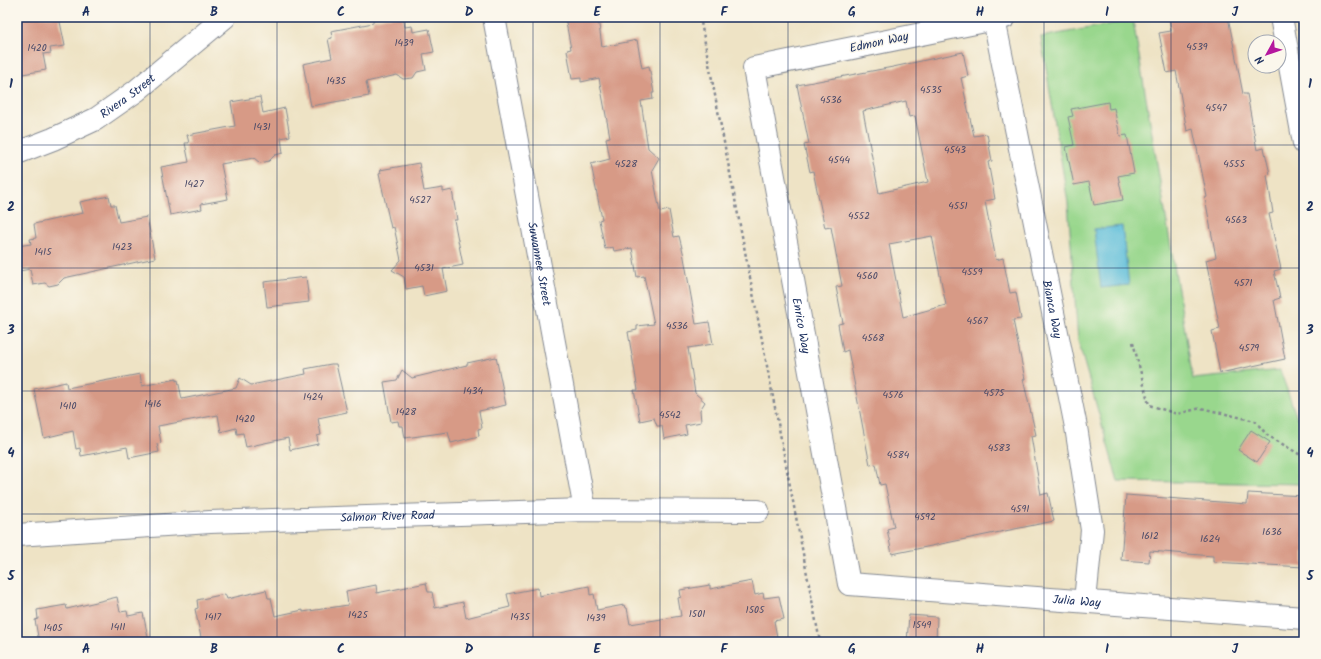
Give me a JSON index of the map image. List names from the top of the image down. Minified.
{"streets":{"street":["Edmon Way","Rivera Street","Suwannee Street","Bianca Way","Enrico Way","Salmon River Road","Julia Way"]},"crossings":[["Edmon Way","Bianca Way"],["Edmon Way","Enrico Way"],["Suwannee Street","Salmon River Road"],["Bianca Way","Julia Way"],["Enrico Way","Julia Way"]],"house_numbers":["1439","4539","1420","1435","4535","4536","4547","1431","4543","4544","4528","4555","1427","4527","4551","4552","4563","1423","1415","4531","4559","4560","4571","4567","4536","4568","4579","1434","4575","4576","1424","1416","1410","1428","4542","1420","4583","4584","4591","4592","1636","1612","1624","1505","1501","1425","1417","1435","1439","1549","1411","1405"],"north":"bottom left","grid":{"columns":["A","B","C","D","E","F","G","H","I","J"],"rows":["1","2","3","4","5"]}}
